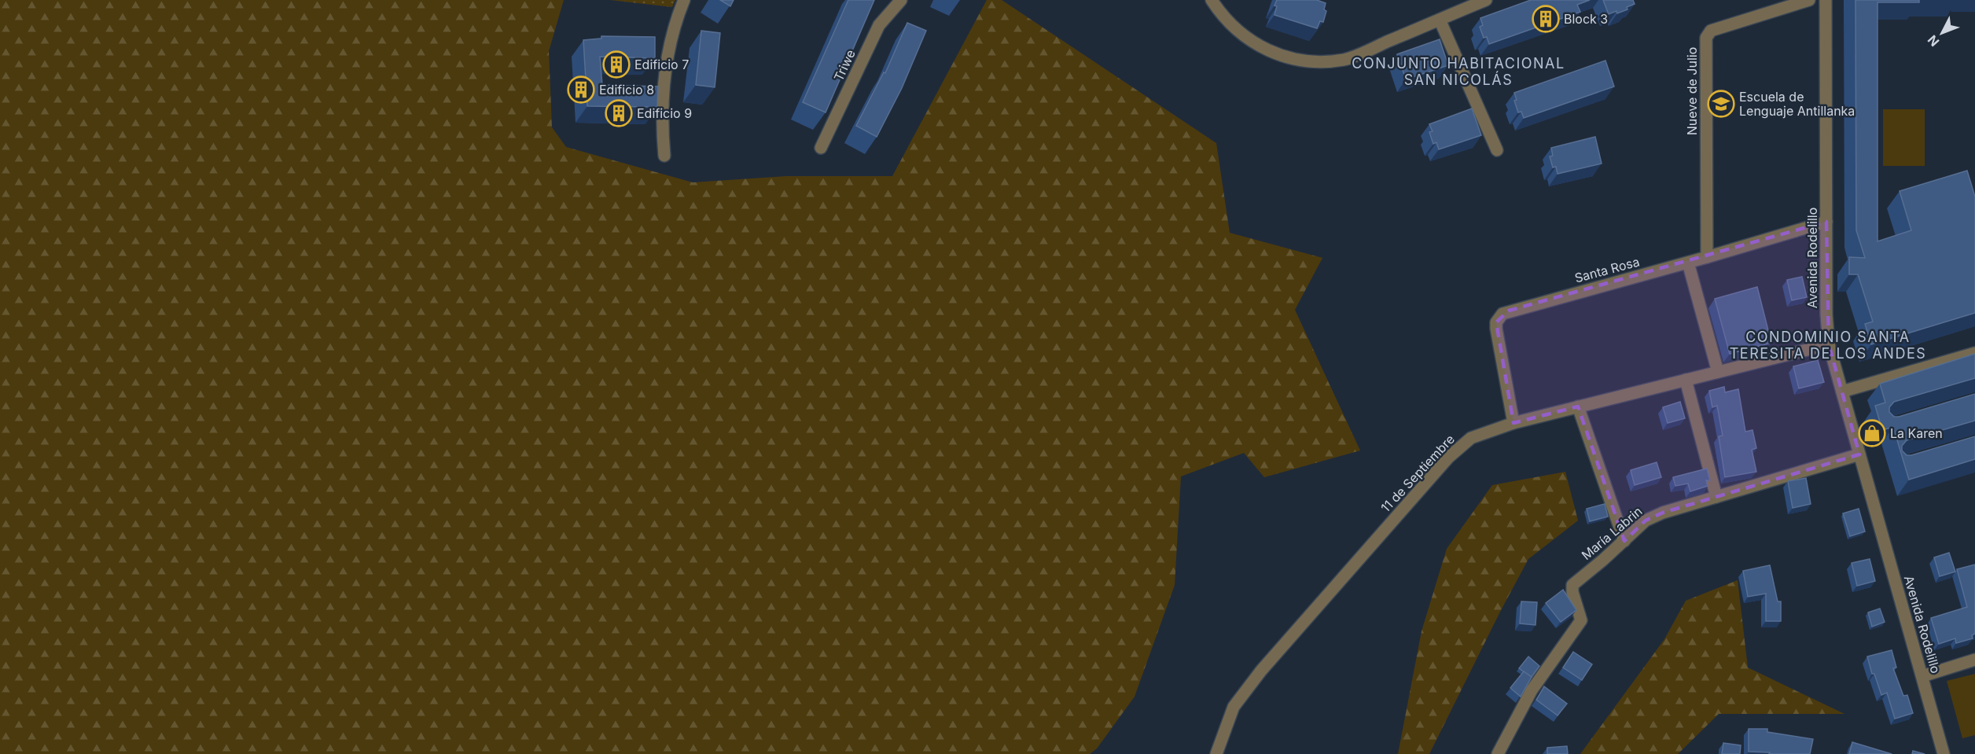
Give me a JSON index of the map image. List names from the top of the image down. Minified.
{"streets":{"street":["Triwe","Nueve de Julio","Avenida Rodelillo","Santa Rosa","11 de Septiembre","María Labrin"]},"crossings":[["Nueve de Julio","Santa Rosa"],["Avenida Rodelillo","Santa Rosa"],["Avenida Rodelillo","11 de Septiembre"],["Avenida Rodelillo","María Labrin"],["Santa Rosa","11 de Septiembre"]],"districts":["CONJUNTO HABITACIONAL SAN NICOLÁS","CONDOMINIO SANTA TERESITA DE LOS ANDES"],"places":{"building":["Block 3","Edificio 7","Edificio 8","Edificio 9"],"school or university":["Escuela de Lenguaje Antillanka"],"shop":["La Karen"]},"north":"bottom left"}
